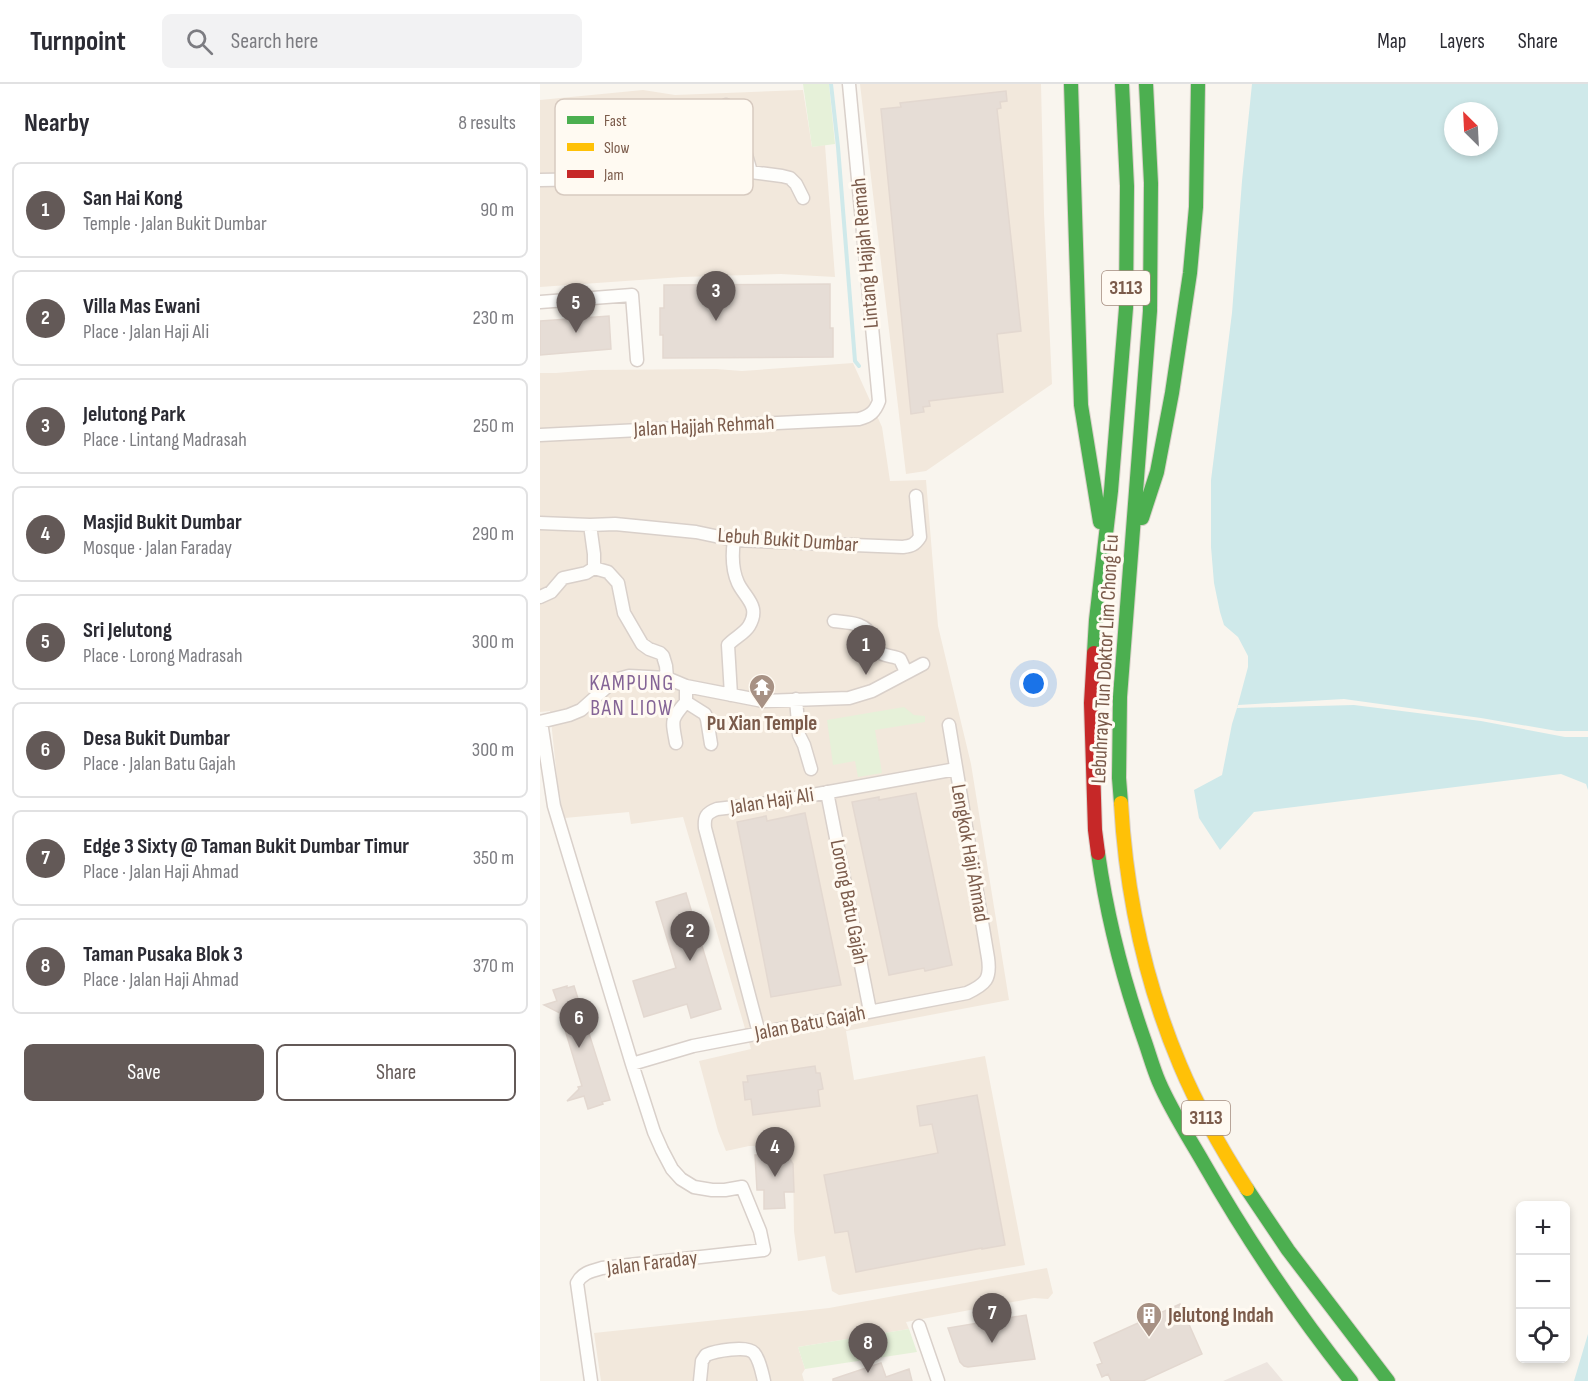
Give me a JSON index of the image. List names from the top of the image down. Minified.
{"streets":{"highway":["3113","Lebuhraya Tun Doktor Lim Chong Eu"],"street":["Lintang Hajjah Remah","Jalan Hajjah Rehmah","Lebuh Bukit Dumbar","Jalan Haji Ali","Lengkok Haji Ahmad","Lorong Batu Gajah","Jalan Batu Gajah","Jalan Faraday"]},"crossings":[["Lintang Hajjah Remah","Jalan Hajjah Rehmah"],["Jalan Haji Ali","Lengkok Haji Ahmad"],["Jalan Haji Ali","Lorong Batu Gajah"],["Jalan Haji Ali","Jalan Batu Gajah"],["Lengkok Haji Ahmad","Jalan Batu Gajah"],["Lorong Batu Gajah","Jalan Batu Gajah"],["Jalan Batu Gajah","Jalan Faraday"]],"districts":["KAMPUNG BAN LIOW"],"places":{"temple":["Pu Xian Temple"],"building":["Jelutong Indah"]},"legend":["Fast","Slow","Jam"],"north":"top left","page":{"header":"Turnpoint","search":"Search here","nav":["Map","Layers","Share"],"heading":["Nearby","8 results"],"list":[{"mark":"1","name":"San Hai Kong","note":"Temple · Jalan Bukit Dumbar","value":"90 m"},{"mark":"2","name":"Villa Mas Ewani","note":"Place · Jalan Haji Ali","value":"230 m"},{"mark":"3","name":"Jelutong Park","note":"Place · Lintang Madrasah","value":"250 m"},{"mark":"4","name":"Masjid Bukit Dumbar","note":"Mosque · Jalan Faraday","value":"290 m"},{"mark":"5","name":"Sri Jelutong","note":"Place · Lorong Madrasah","value":"300 m"},{"mark":"6","name":"Desa Bukit Dumbar","note":"Place · Jalan Batu Gajah","value":"300 m"},{"mark":"7","name":"Edge 3 Sixty @ Taman Bukit Dumbar Timur","note":"Place · Jalan Haji Ahmad","value":"350 m"},{"mark":"8","name":"Taman Pusaka Blok 3","note":"Place · Jalan Haji Ahmad","value":"370 m"}],"pins":["3","5","1","2","6","4","7","8"],"buttons":["Save","Share"],"map_buttons":["+","−"]}}
